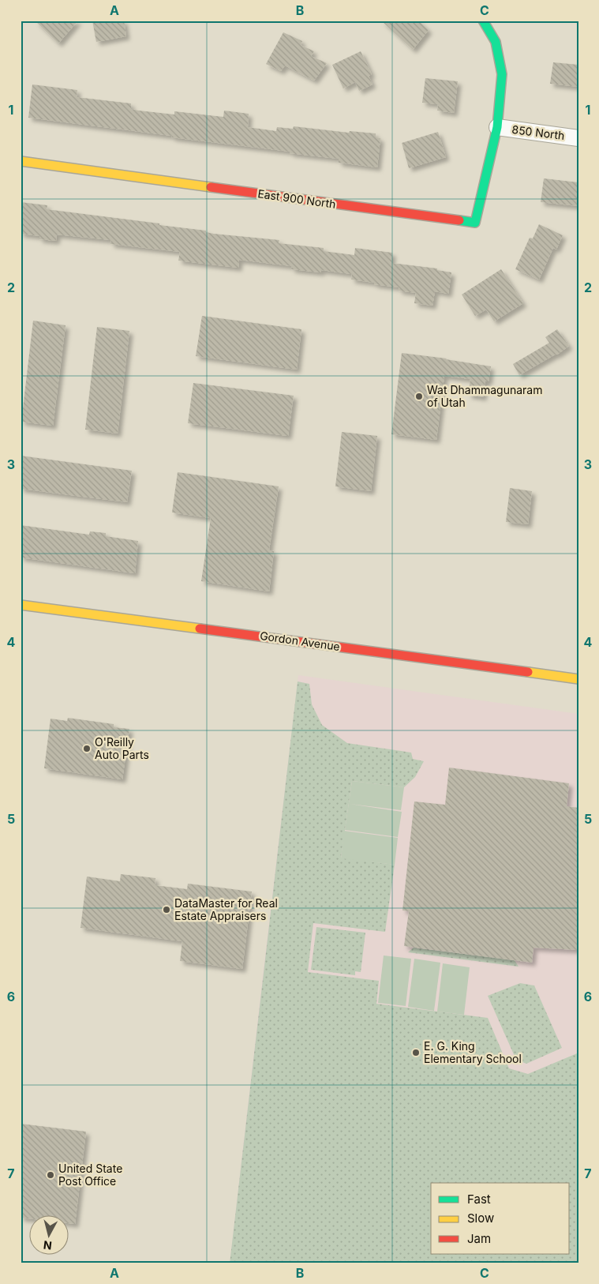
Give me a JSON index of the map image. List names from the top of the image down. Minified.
{"streets":{"street":["850 North","East 900 North","Gordon Avenue"]},"crossings":[["850 North","East 900 North"]],"places":["Wat Dhammagunaram of Utah","O'Reilly Auto Parts","DataMaster for Real Estate Appraisers","E. G. King Elementary School","United State Post Office"],"legend":["Fast","Slow","Jam"],"north":"bottom","grid":{"columns":["A","B","C"],"rows":["1","2","3","4","5","6","7"]}}
